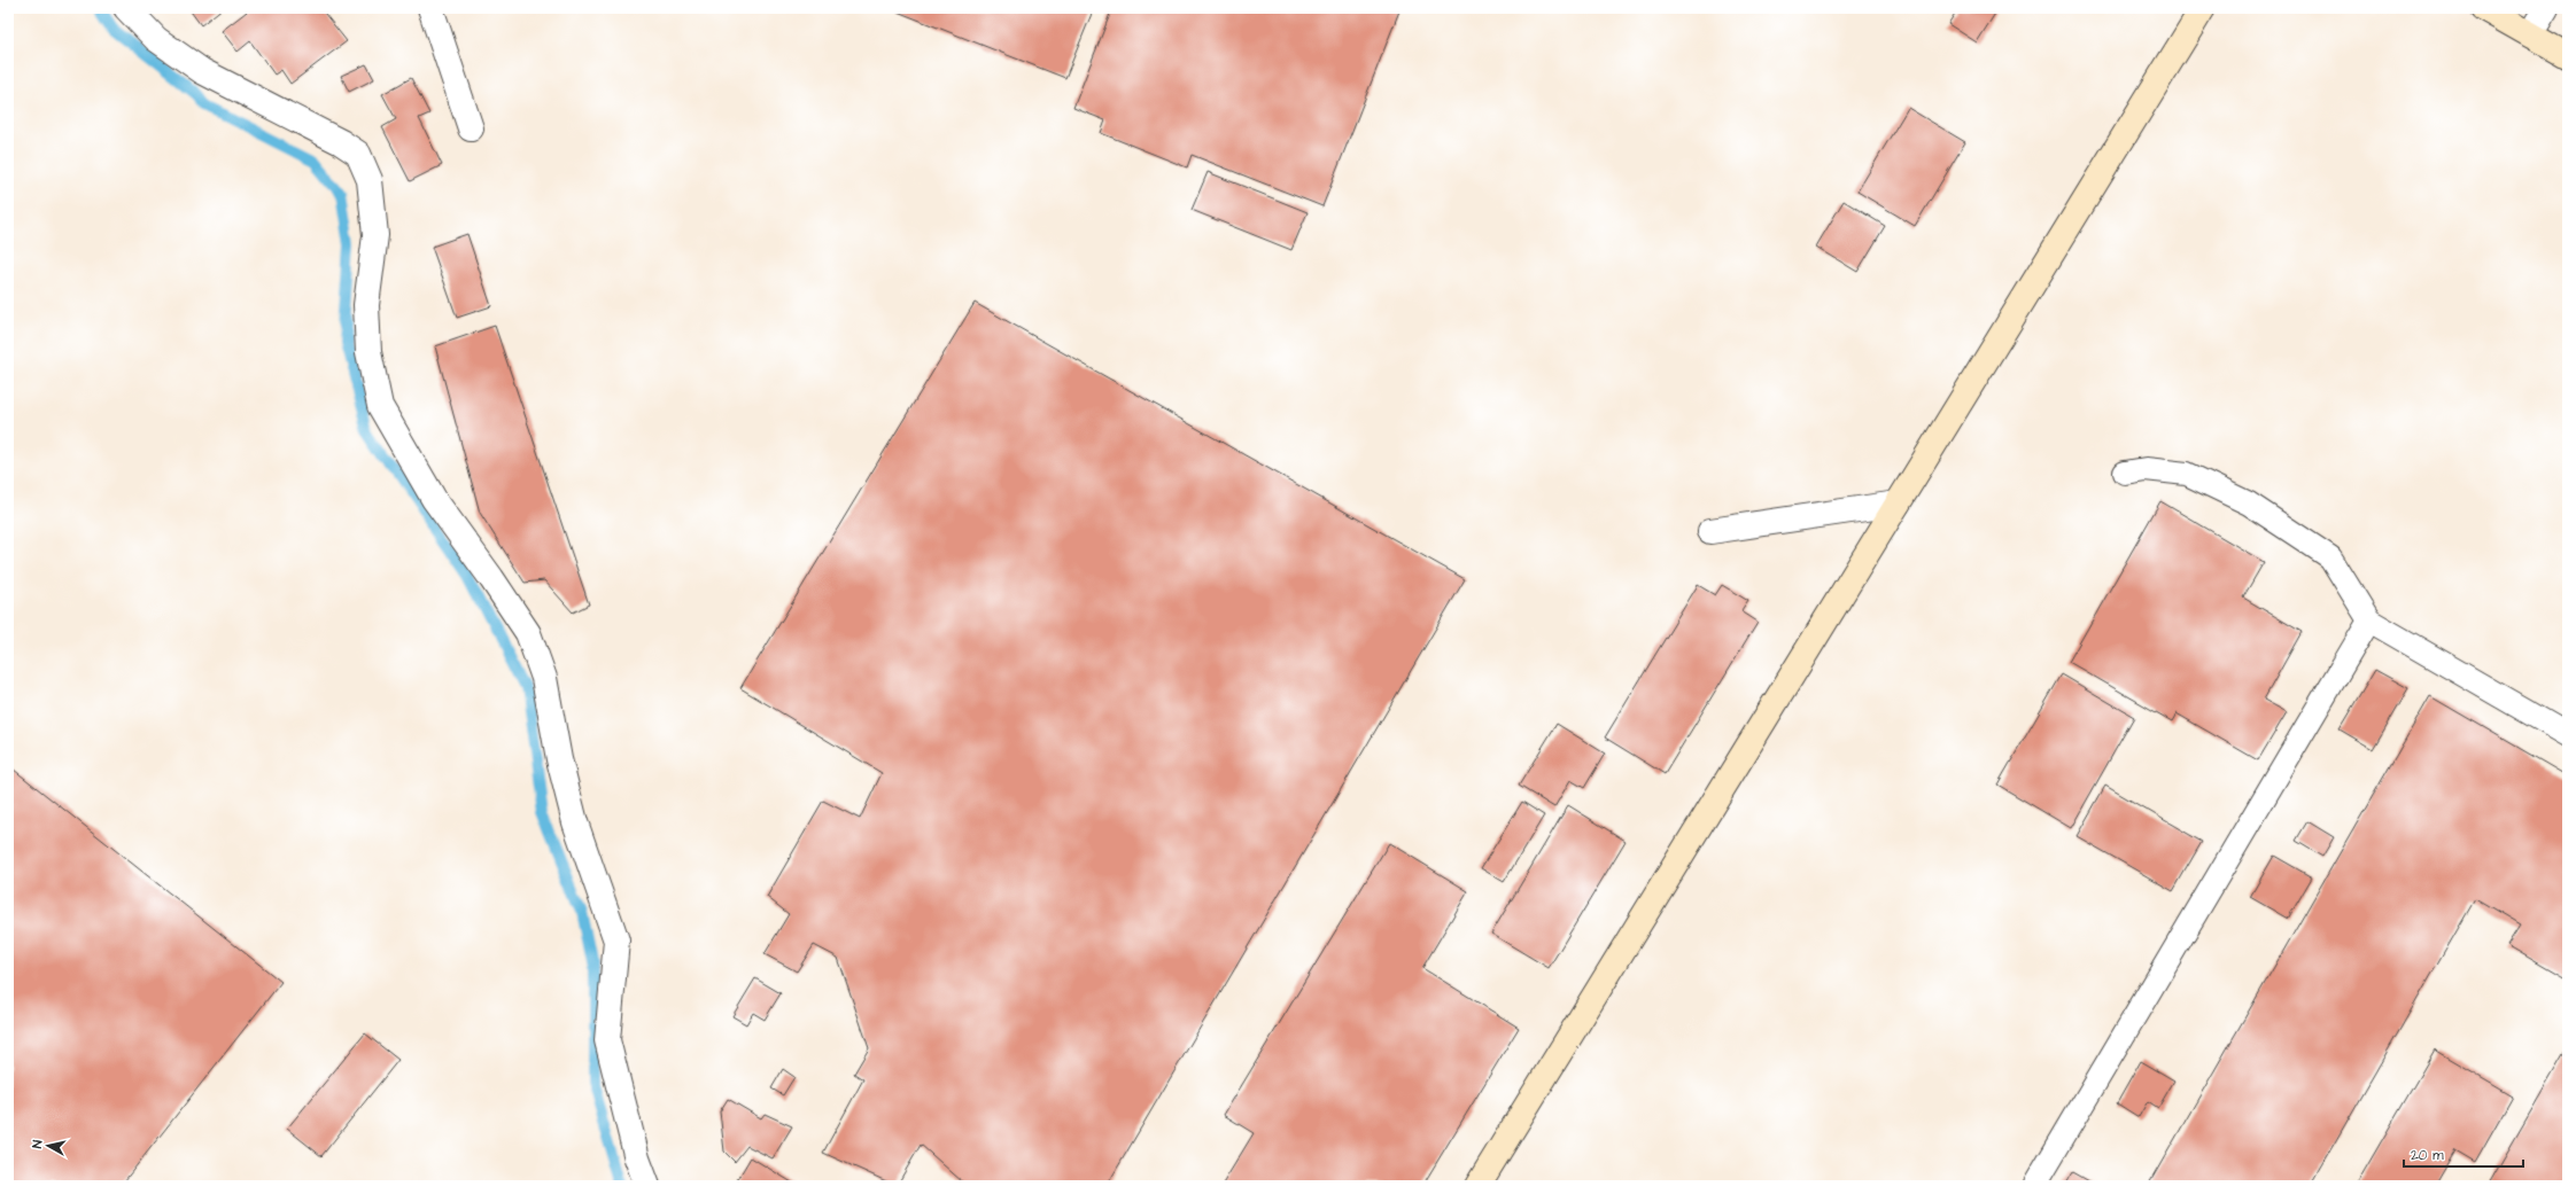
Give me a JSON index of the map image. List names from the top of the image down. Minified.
{"scale_bar":"20 m","north":"left"}
